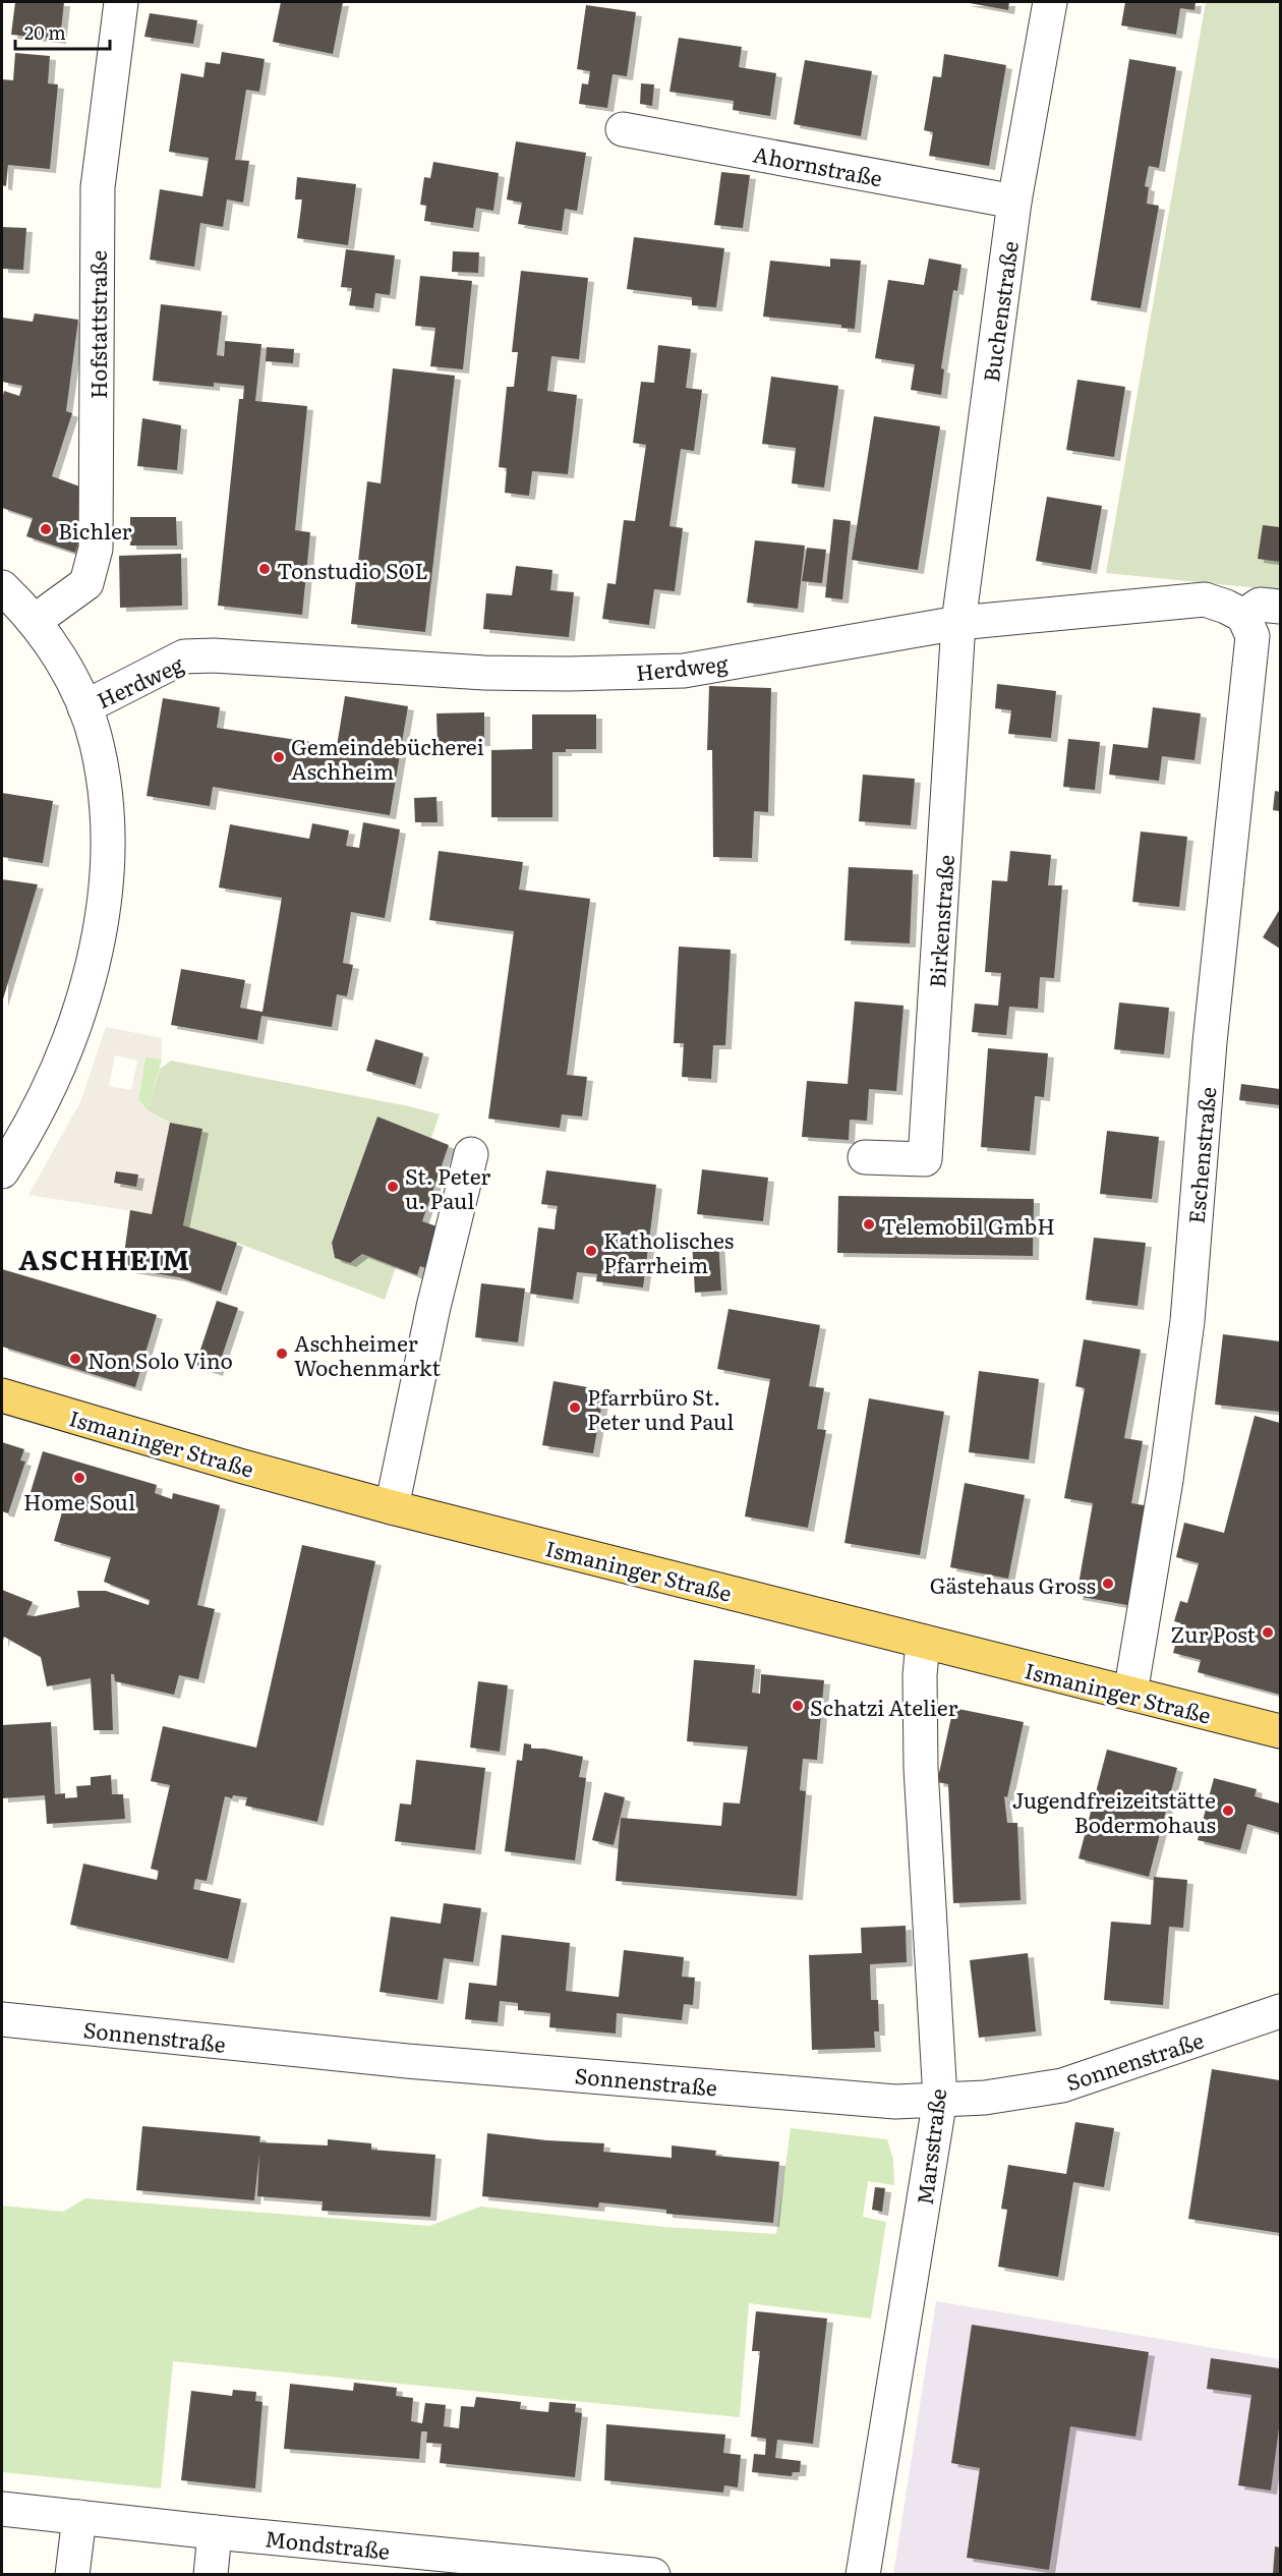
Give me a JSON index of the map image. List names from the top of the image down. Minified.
{"streets":{"main road":["Ismaninger Straße"],"street":["Ahornstraße","Buchenstraße","Hofstattstraße","Herdweg","Birkenstraße","Eschenstraße","Sonnenstraße","Marsstraße","Mondstraße"]},"crossings":[["Ahornstraße","Buchenstraße"],["Buchenstraße","Herdweg"],["Buchenstraße","Birkenstraße"],["Herdweg","Birkenstraße"],["Herdweg","Eschenstraße"],["Eschenstraße","Ismaninger Straße"],["Ismaninger Straße","Marsstraße"],["Sonnenstraße","Marsstraße"]],"districts":["ASCHHEIM"],"places":["Bichler","Tonstudio SOL","Gemeindebücherei Aschheim","St. Peter u. Paul","Telemobil GmbH","Katholisches Pfarrheim","Aschheimer Wochenmarkt","Non Solo Vino","Pfarrbüro St. Peter und Paul","Home Soul","Gästehaus Gross","Zur Post","Schatzi Atelier","Jugendfreizeitstätte Bodermohaus"],"scale_bar":"20 m"}
